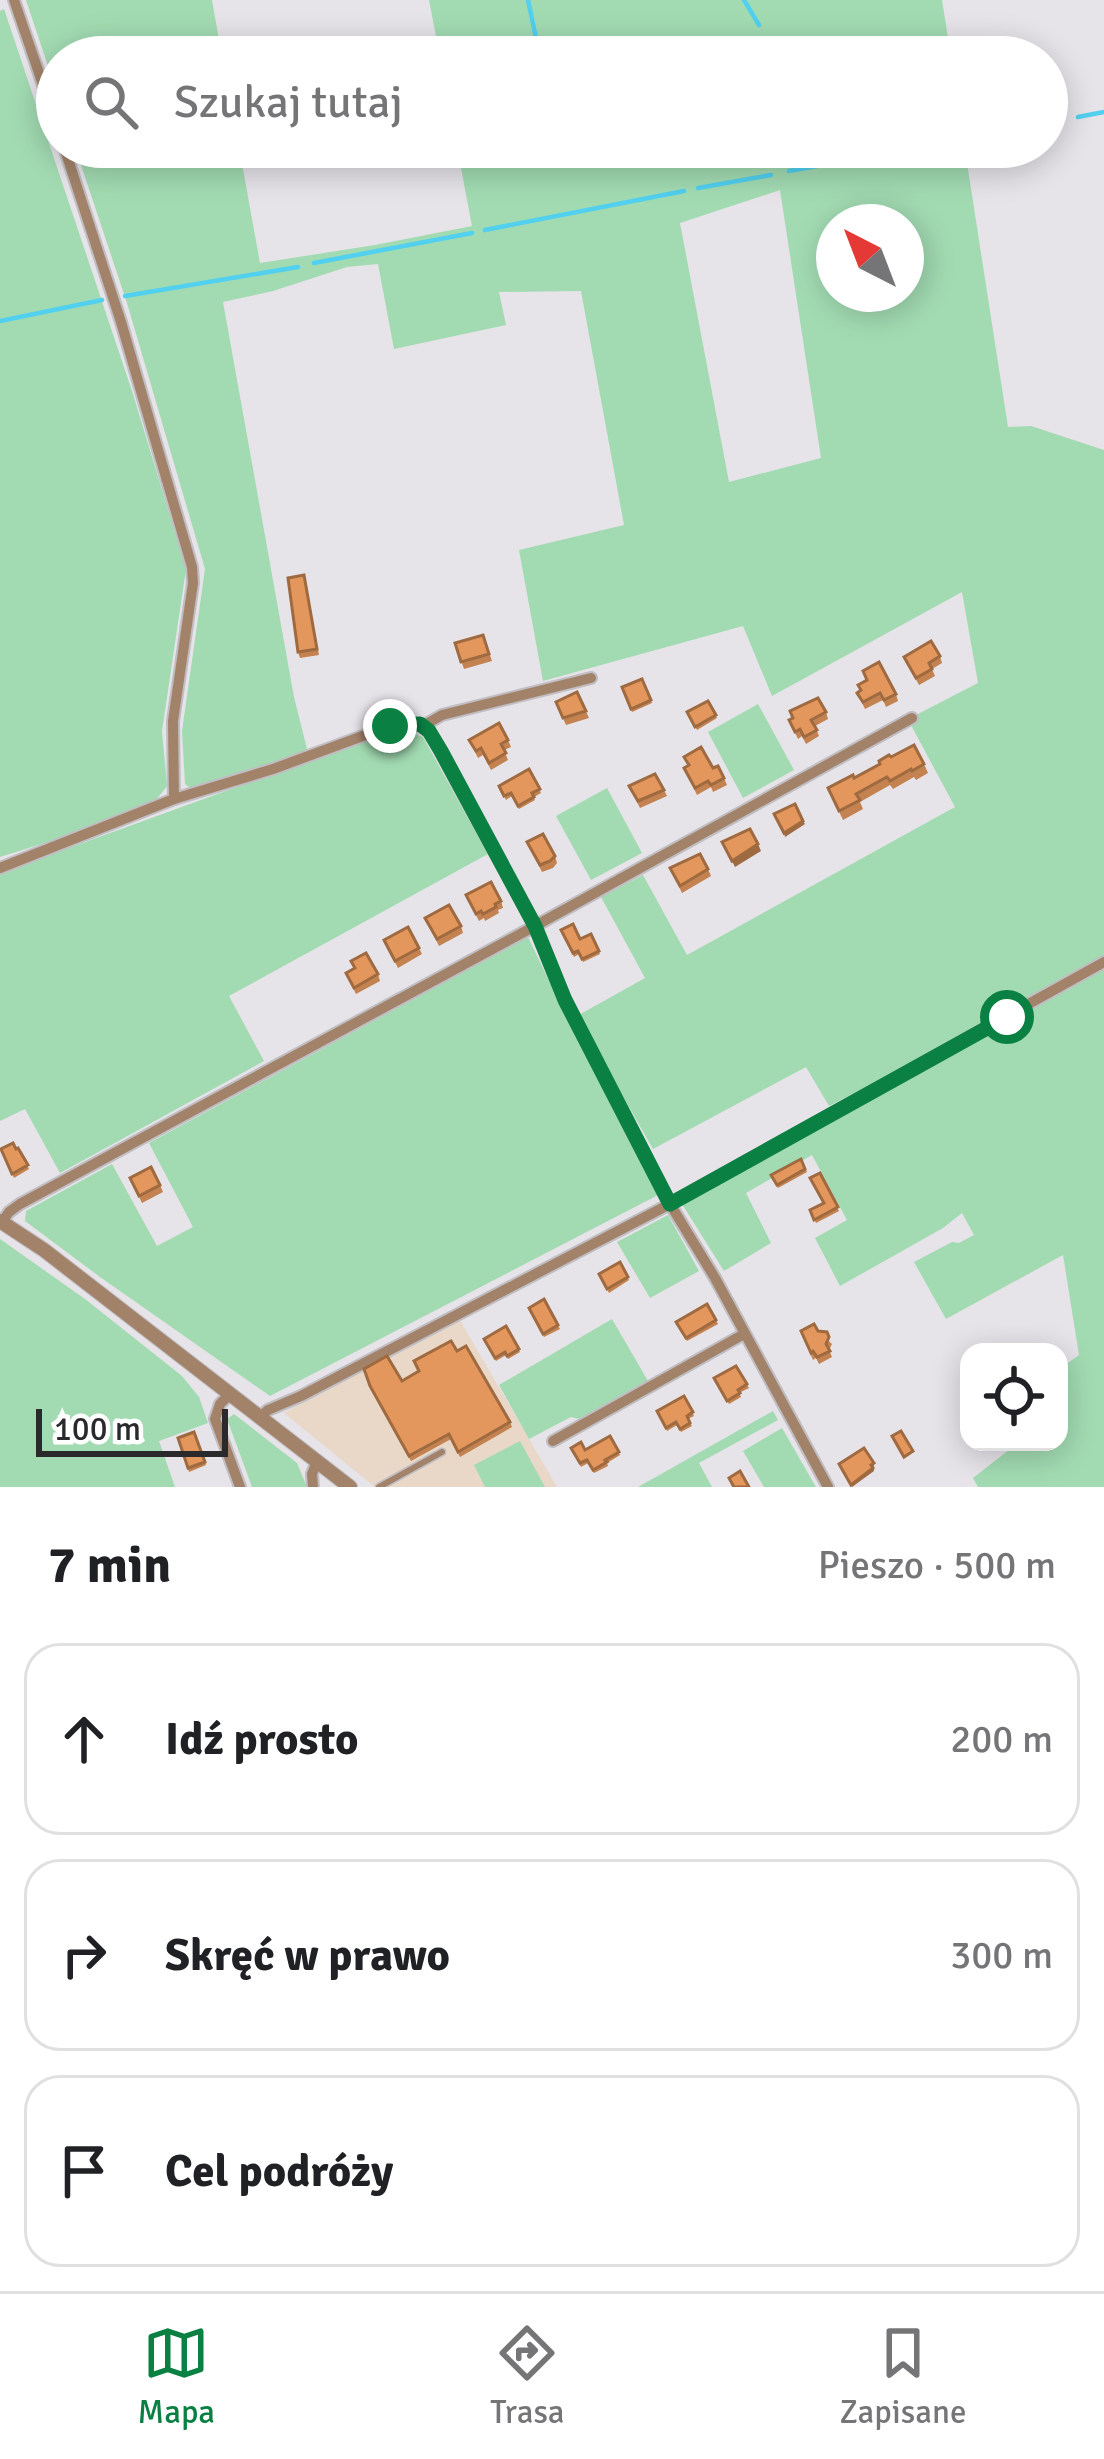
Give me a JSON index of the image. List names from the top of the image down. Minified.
{"scale_bar":"100 m","north":"top left","page":{"search":"Szukaj tutaj","scale":"100 m","heading":["7 min","Pieszo · 500 m"],"list":[["Idź prosto","200 m"],["Skręć w prawo","300 m"],"Cel podróży"],"nav":["Mapa","Trasa","Zapisane"]}}
